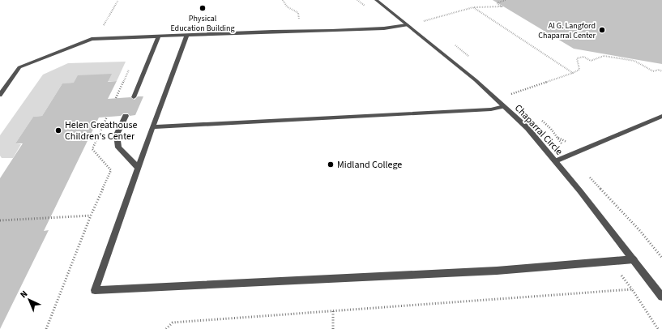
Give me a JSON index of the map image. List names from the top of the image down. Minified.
{"streets":{"street":["Chaparral Circle"]},"places":["Physical Education Building","Al G. Langford Chaparral Center","Helen Greathouse Children's Center","Midland College"],"north":"top left"}
